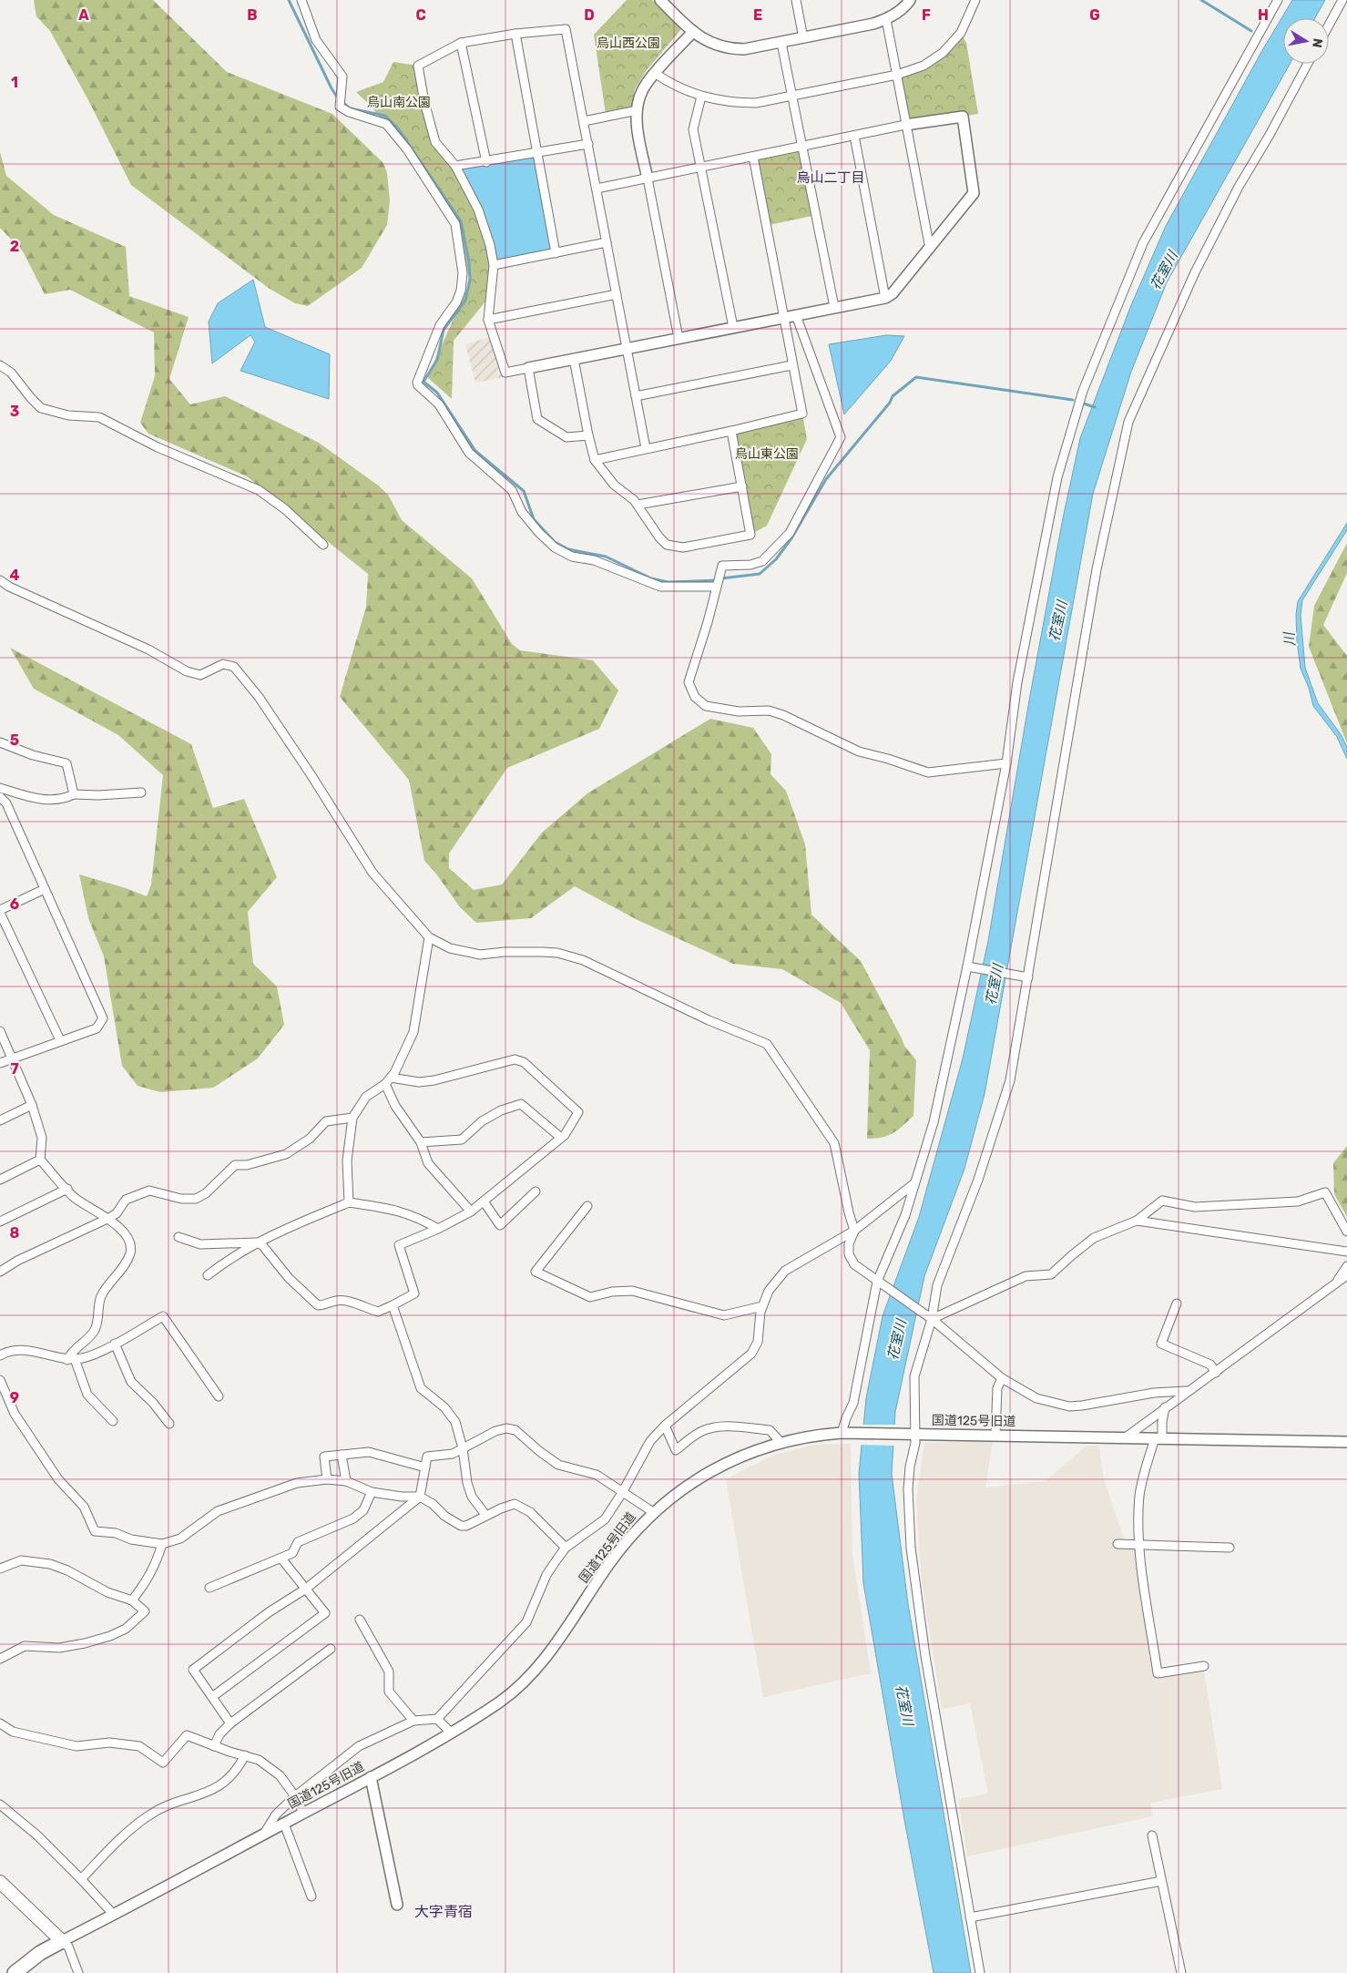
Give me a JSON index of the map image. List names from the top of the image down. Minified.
{"streets":{"street":["国道125号旧道"]},"districts":["烏山二丁目","大字青宿"],"water":["花室川","川"],"parks":["烏山西公園","烏山南公園","烏山東公園"],"north":"right","grid":{"columns":["A","B","C","D","E","F","G","H"],"rows":["1","2","3","4","5","6","7","8","9"]}}
